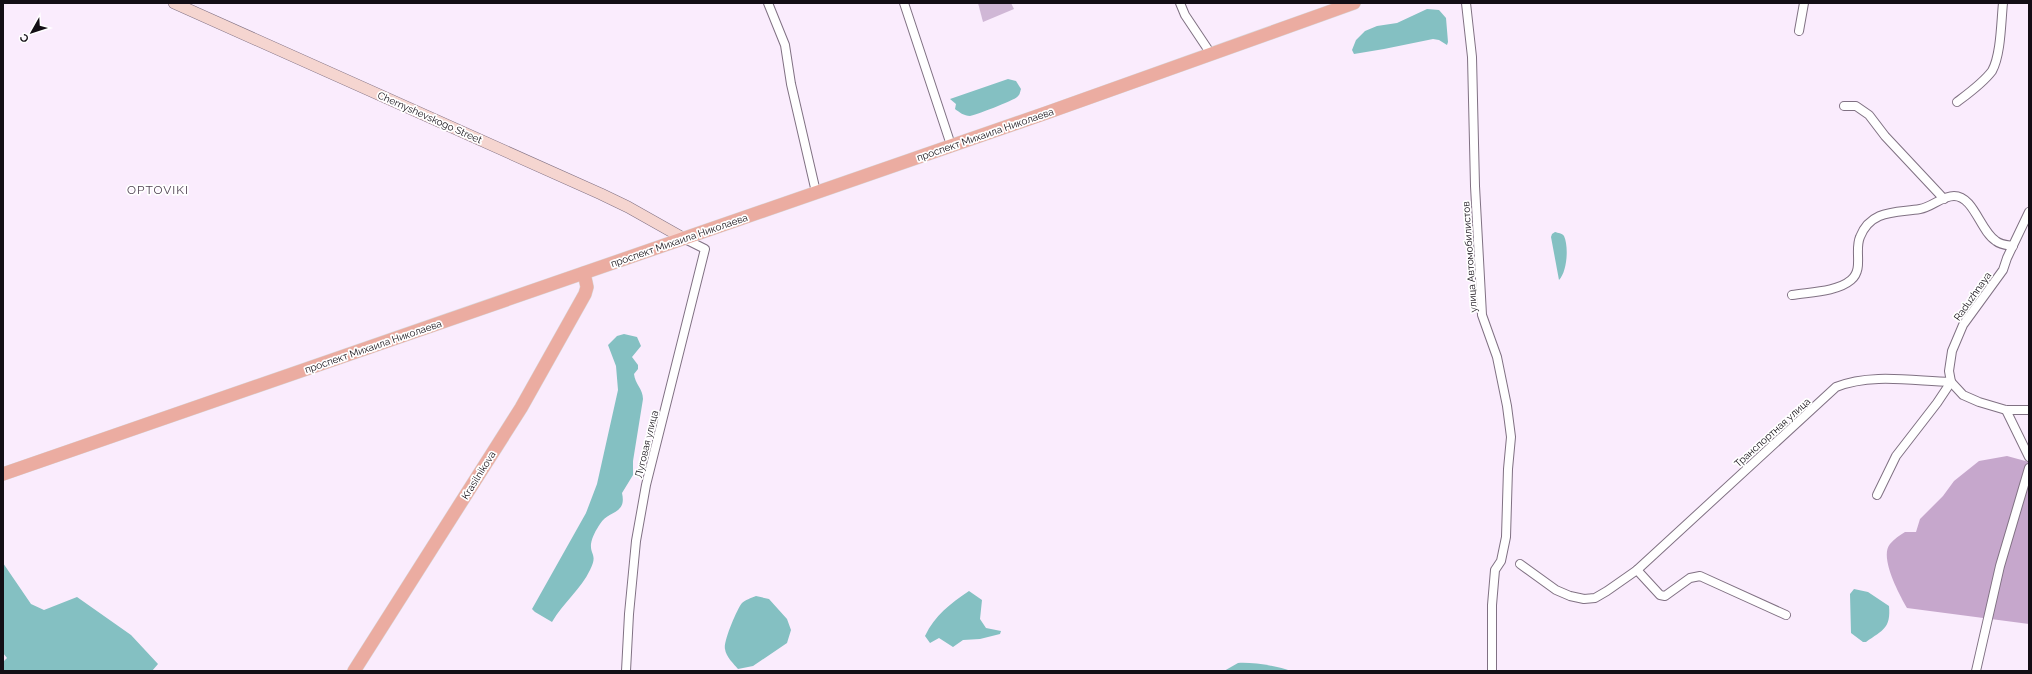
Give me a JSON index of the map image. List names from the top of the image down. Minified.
{"streets":{"main road":["Chernyshevskogo Street","проспект Михаила Николаева","Krasilnikova"],"street":["улица Автомобилистов","Raduzhnaya","Транспортная улица","Луговая улица"]},"crossings":[["Chernyshevskogo Street","проспект Михаила Николаева"],["Chernyshevskogo Street","Луговая улица"],["проспект Михаила Николаева","Луговая улица"],["проспект Михаила Николаева","Krasilnikova"],["Raduzhnaya","Транспортная улица"]],"districts":["OPTOVIKI"],"north":"bottom left"}
